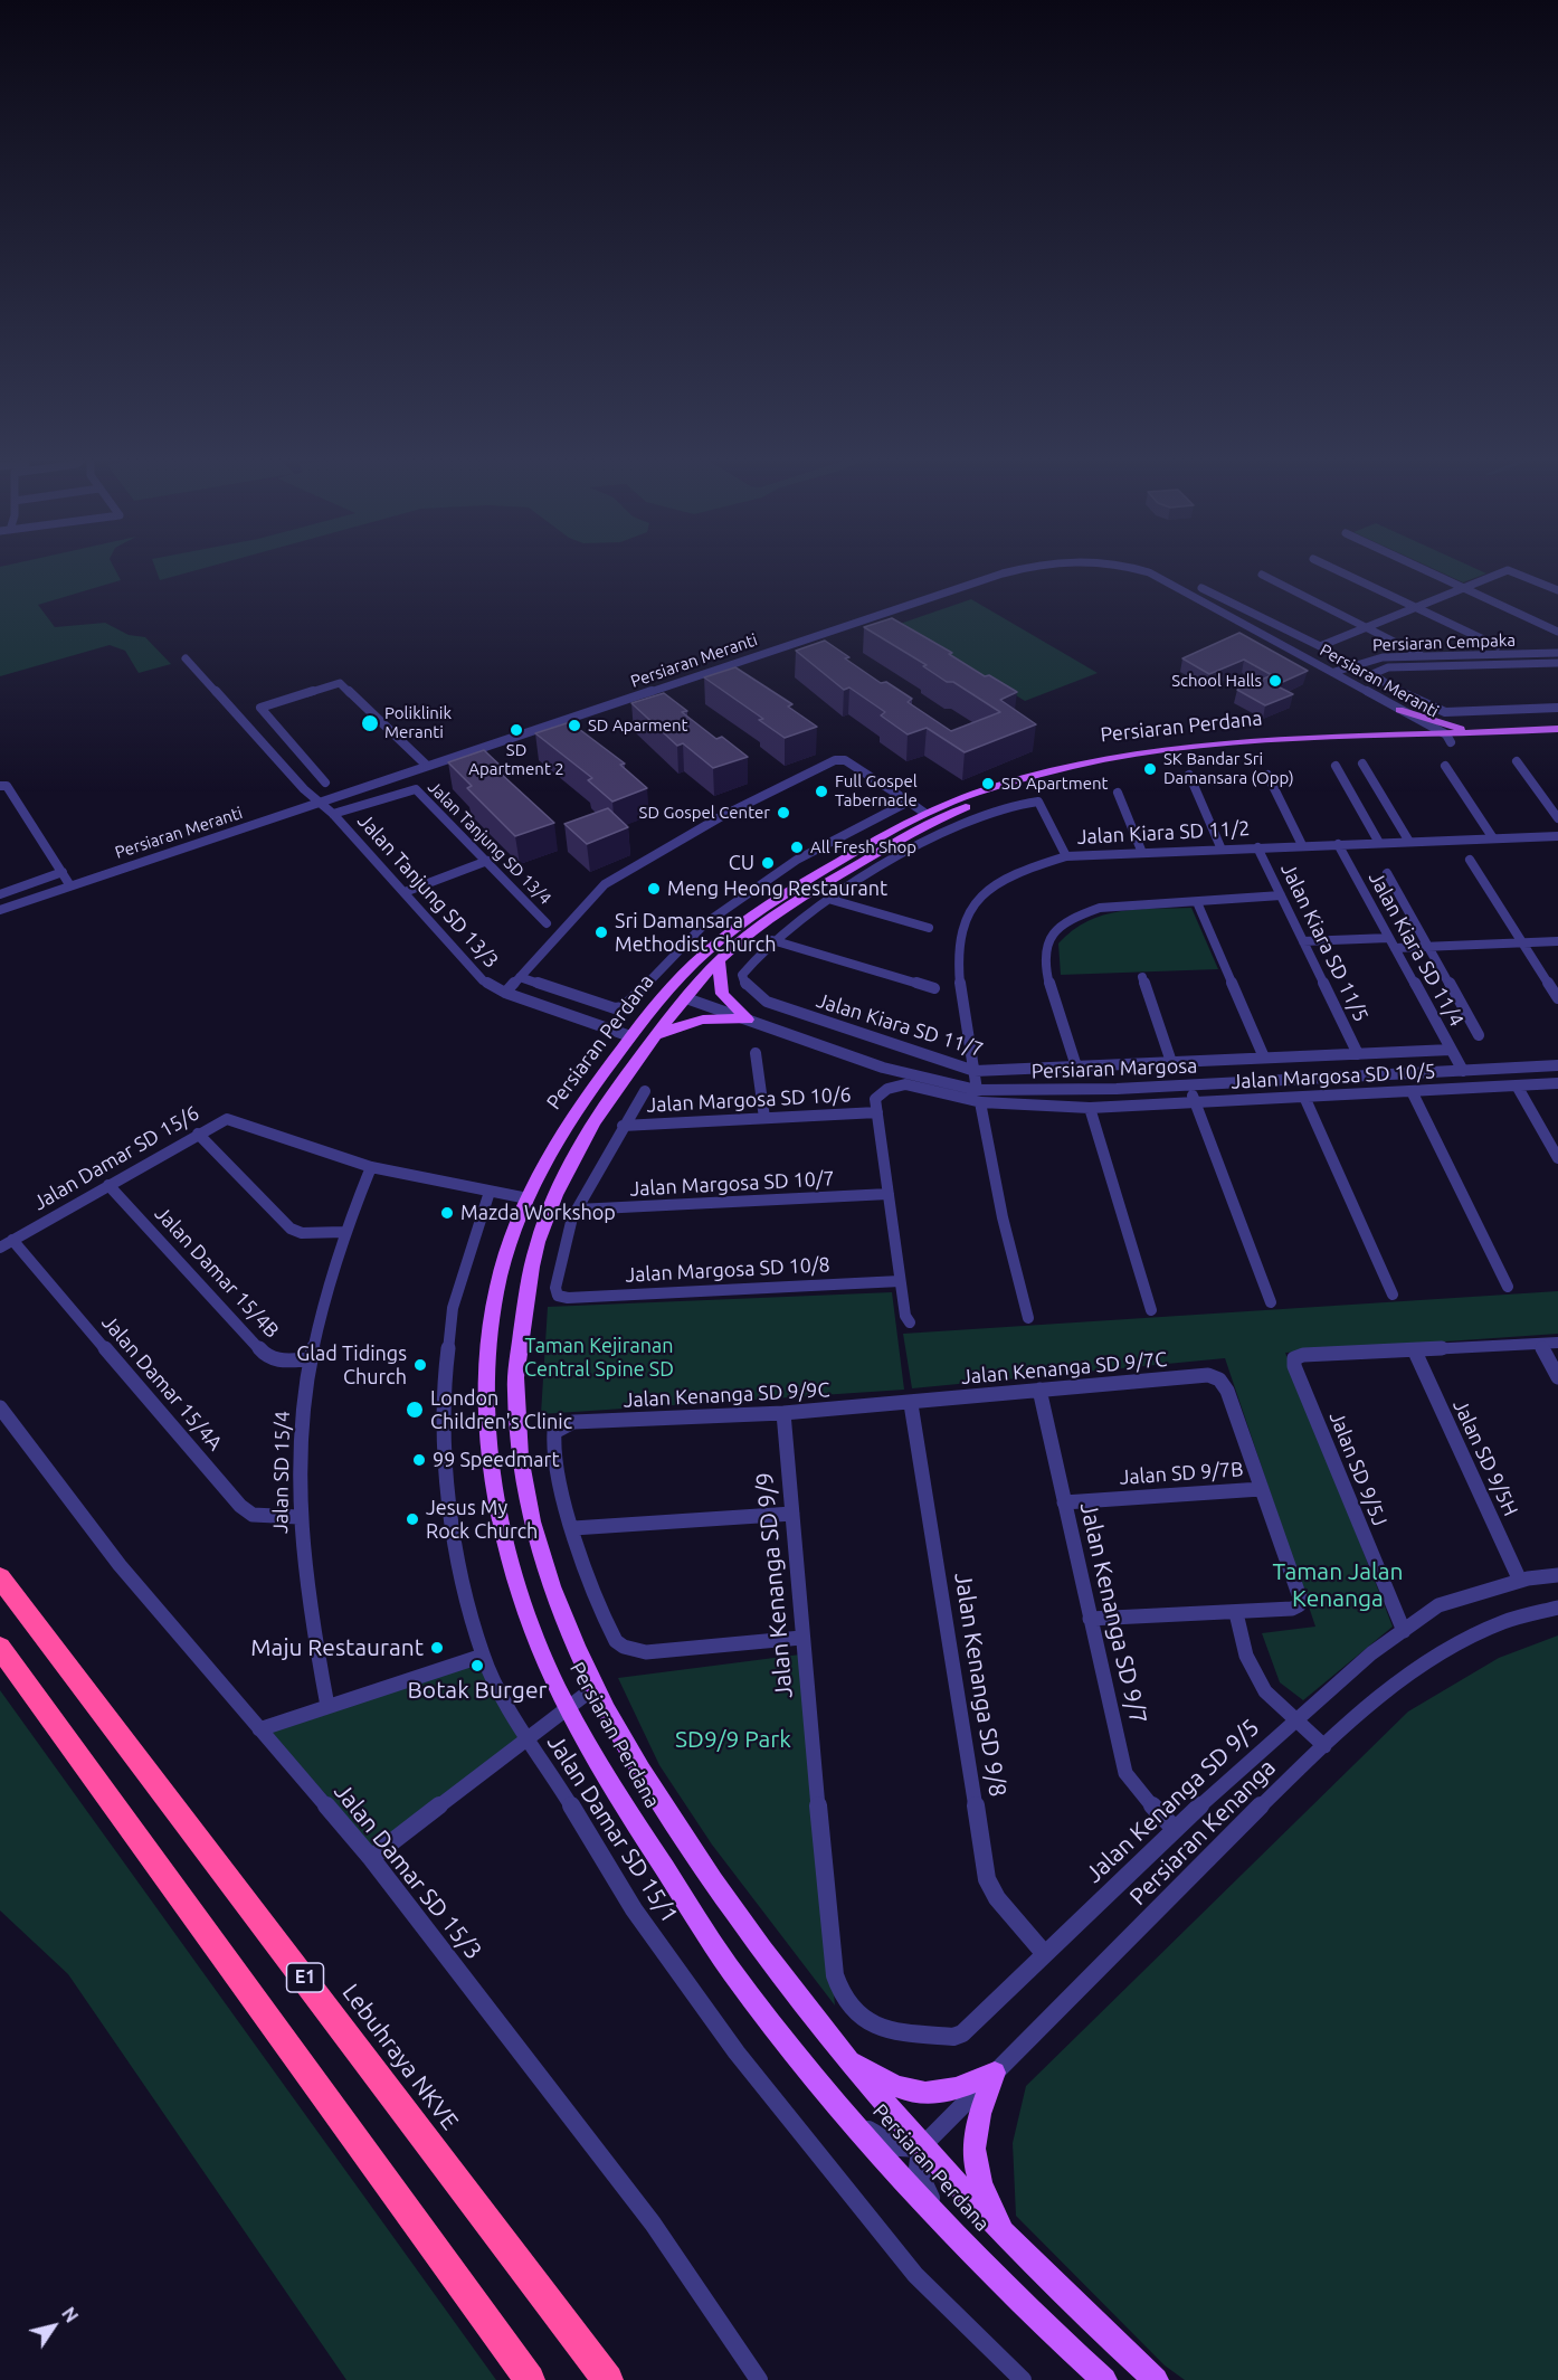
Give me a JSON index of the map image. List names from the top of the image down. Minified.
{"streets":{"highway":["E1","Lebuhraya NKVE"],"main road":["Persiaran Perdana"],"street":["Persiaran Cempaka","Persiaran Meranti","Jalan Kiara SD 11/2","Jalan Tanjung SD 13/4","Jalan Tanjung SD 13/3","Jalan Kiara SD 11/5","Jalan Kiara SD 11/4","Jalan Kiara SD 11/7","Persiaran Margosa","Jalan Margosa SD 10/5","Jalan Margosa SD 10/6","Jalan Damar SD 15/6","Jalan Margosa SD 10/7","Jalan Margosa SD 10/8","Jalan Damar 15/4B","Jalan Kenanga SD 9/7C","Jalan Damar 15/4A","Jalan Kenanga SD 9/9C","Jalan SD 9/5H","Jalan SD 9/5J","Jalan SD 15/4","Jalan SD 9/7B","Jalan Kenanga SD 9/9","Jalan Kenanga SD 9/7","Jalan Kenanga SD 9/8","Jalan Kenanga SD 9/5","Jalan Damar SD 15/1","Persiaran Kenanga","Jalan Damar SD 15/3"]},"crossings":[["Persiaran Cempaka","Persiaran Meranti"],["Persiaran Meranti","Persiaran Perdana"],["Persiaran Meranti","Jalan Tanjung SD 13/3"],["Persiaran Perdana","Jalan Tanjung SD 13/3"],["Persiaran Perdana","Persiaran Margosa"],["Persiaran Perdana","Jalan Damar SD 15/6"],["Persiaran Perdana","Persiaran Kenanga"],["Jalan Kiara SD 11/2","Jalan Kiara SD 11/5"],["Jalan Kiara SD 11/2","Jalan Kiara SD 11/4"],["Jalan Kiara SD 11/2","Jalan Kiara SD 11/7"],["Jalan Kiara SD 11/2","Persiaran Margosa"],["Jalan Kiara SD 11/2","Jalan Margosa SD 10/5"],["Jalan Tanjung SD 13/4","Jalan Tanjung SD 13/3"],["Jalan Kiara SD 11/5","Jalan Kiara SD 11/7"],["Jalan Kiara SD 11/4","Jalan Kiara SD 11/7"],["Jalan Kiara SD 11/4","Persiaran Margosa"],["Persiaran Margosa","Jalan Margosa SD 10/5"],["Jalan Margosa SD 10/5","Jalan Margosa SD 10/6"],["Jalan Damar SD 15/6","Jalan Damar 15/4B"],["Jalan Damar SD 15/6","Jalan Damar 15/4A"],["Jalan Damar SD 15/6","Jalan SD 15/4"],["Jalan Damar SD 15/6","Jalan Damar SD 15/1"],["Jalan Margosa SD 10/7","Jalan Margosa SD 10/8"],["Jalan Damar 15/4B","Jalan SD 15/4"],["Jalan Kenanga SD 9/7C","Jalan Kenanga SD 9/9C"],["Jalan Kenanga SD 9/7C","Jalan SD 9/7B"],["Jalan Kenanga SD 9/7C","Jalan Kenanga SD 9/7"],["Jalan Kenanga SD 9/7C","Jalan Kenanga SD 9/8"],["Jalan Damar 15/4A","Jalan SD 15/4"],["Jalan Kenanga SD 9/9C","Jalan Kenanga SD 9/9"],["Jalan Kenanga SD 9/9C","Jalan Kenanga SD 9/8"],["Jalan SD 9/5H","Jalan SD 9/5J"],["Jalan SD 9/5H","Jalan Kenanga SD 9/5"],["Jalan SD 9/5J","Jalan Kenanga SD 9/5"],["Jalan SD 9/7B","Jalan Kenanga SD 9/7"],["Jalan Kenanga SD 9/9","Jalan Kenanga SD 9/5"],["Jalan Kenanga SD 9/7","Jalan Kenanga SD 9/5"],["Jalan Kenanga SD 9/8","Jalan Kenanga SD 9/5"]],"parks":["Taman Kejiranan Central Spine SD","Taman Jalan Kenanga","SD9/9 Park"],"places":["School Halls","Poliklinik Meranti","SD Aparment","SD Apartment 2","SK Bandar Sri Damansara (Opp)","SD Apartment","Full Gospel Tabernacle","SD Gospel Center","All Fresh Shop","CU","Meng Heong Restaurant","Sri Damansara Methodist Church","Mazda Workshop","Glad Tidings Church","London Children's Clinic","99 Speedmart","Jesus My Rock Church","Maju Restaurant","Botak Burger"],"north":"top right"}
